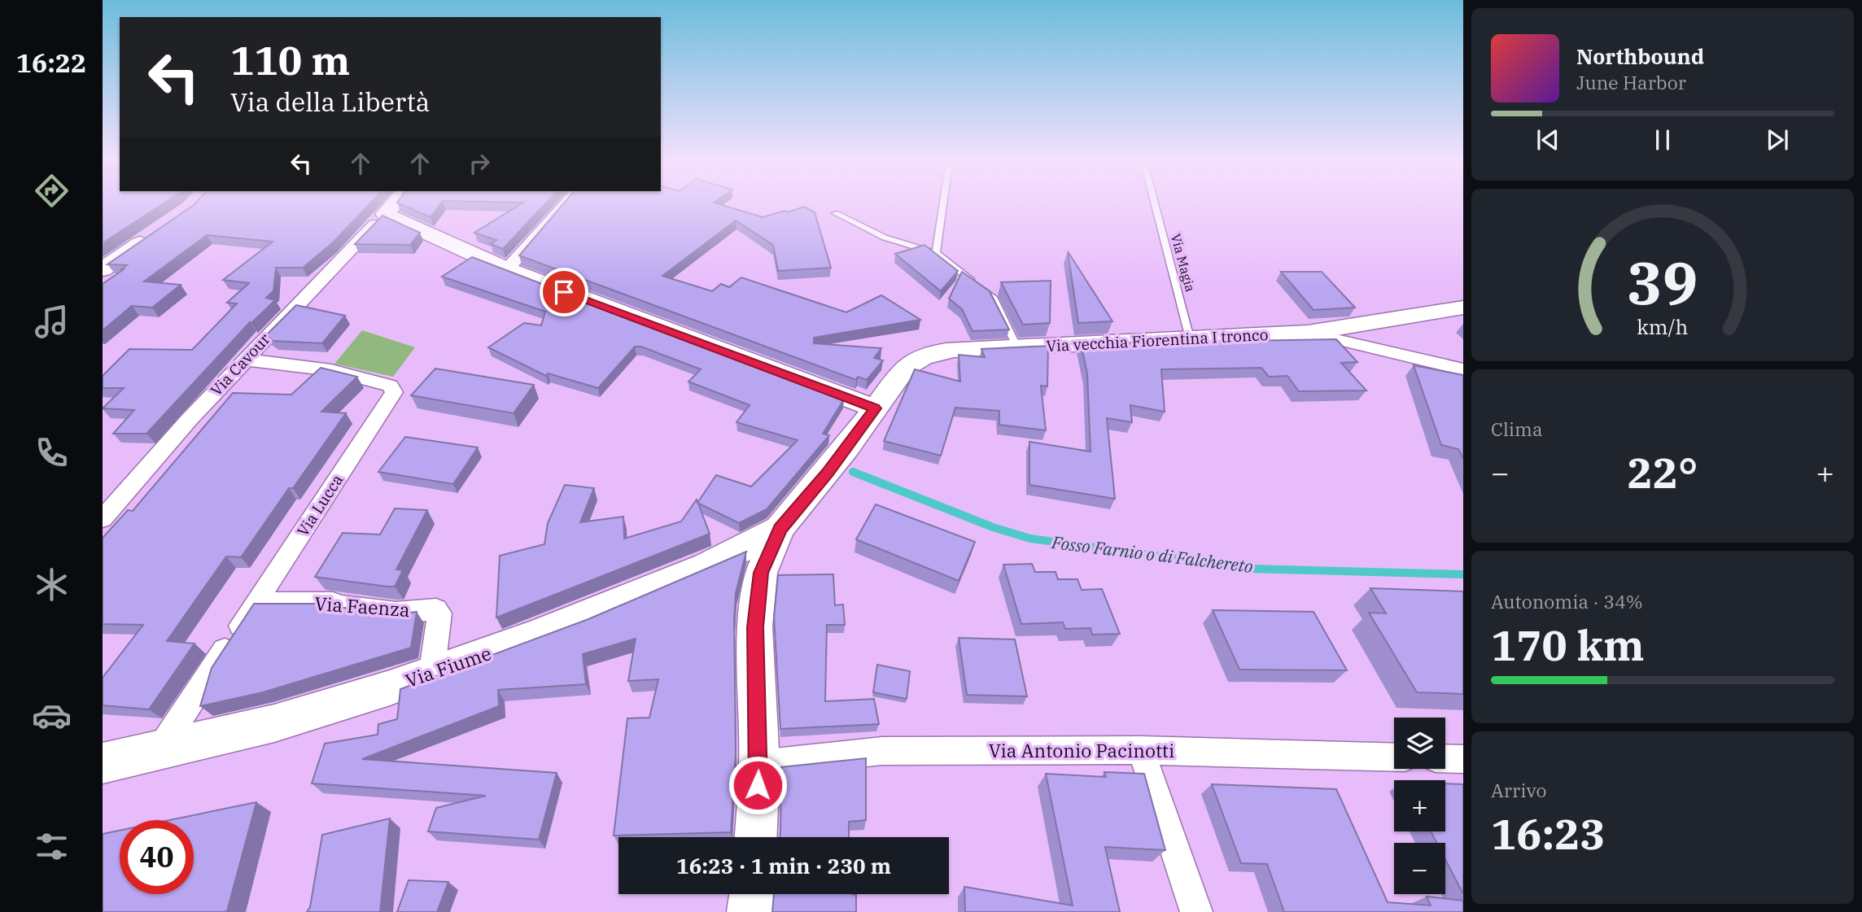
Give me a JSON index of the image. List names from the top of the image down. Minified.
{"streets":{"street":["Via vecchia Fiorentina I tronco","Via Cavour","Via Lucca","Via Faenza","Via Fiume","Via Antonio Pacinotti"],"lane":["Via Magia"]},"crossings":[["Via Magia","Via vecchia Fiorentina I tronco"],["Via vecchia Fiorentina I tronco","Via Fiume"],["Via Cavour","Via Lucca"],["Via Lucca","Via Faenza"],["Via Lucca","Via Fiume"],["Via Faenza","Via Fiume"]],"water":["Fosso Farnio o di Falchereto"],"page":{"tabs":"16:22","turn":["110 m","Via della Libertà"],"song":["Northbound","June Harbor"],"tile":["Clima",["Autonomia · 34%","170 km"],["Arrivo","16:23"]],"heat":["−","22°","+"],"map_buttons":["+","−"],"limit":"40","trip":"16:23 · 1 min · 230 m","gauge":["39","km/h"]}}
